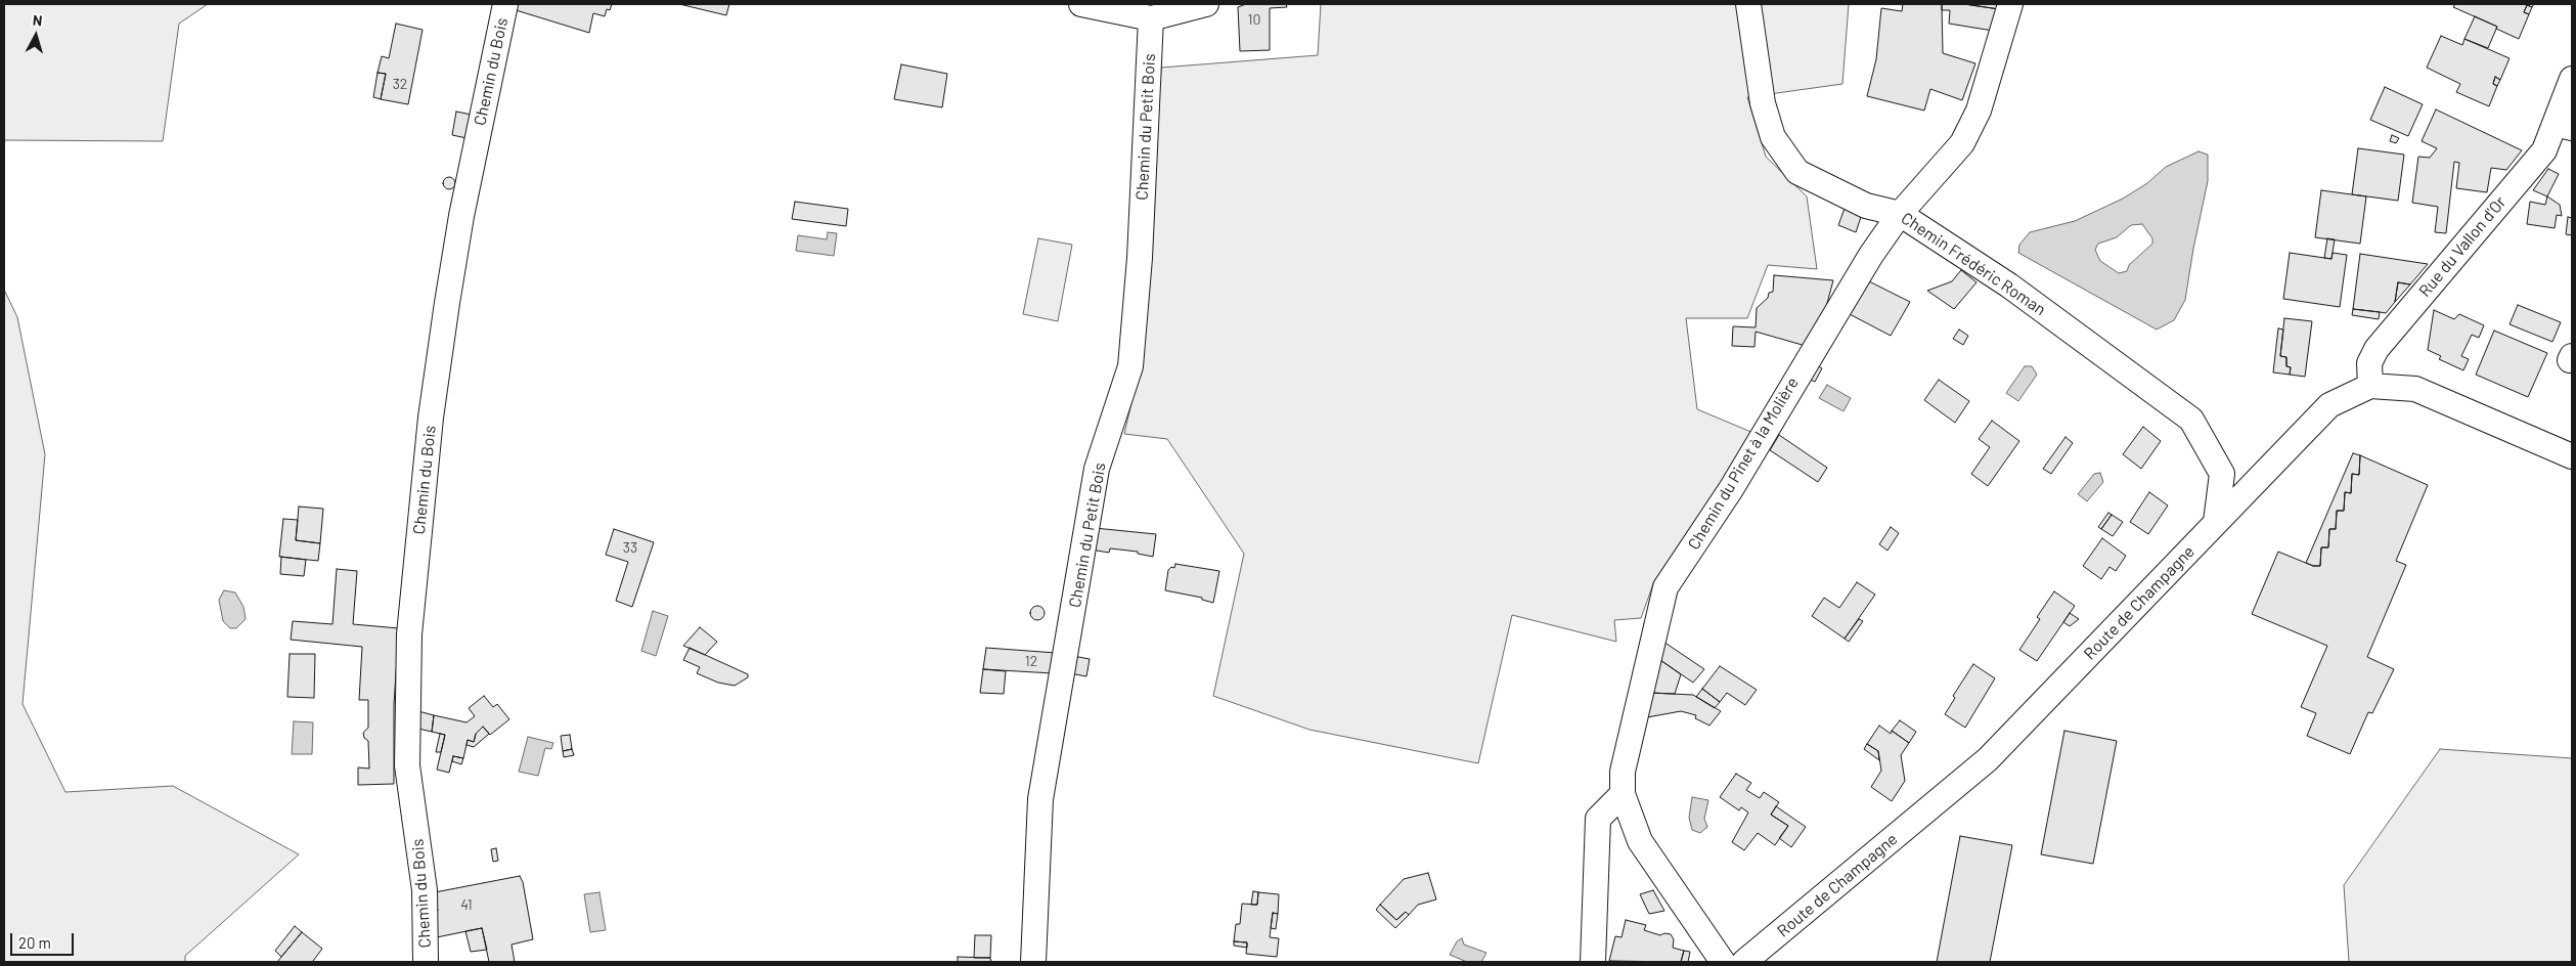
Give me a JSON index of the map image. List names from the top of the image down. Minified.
{"streets":{"street":["Chemin du Bois","Chemin du Petit Bois","Rue du Vallon d'Or","Chemin Frédéric Roman","Chemin du Pinet à la Molière","Route de Champagne"]},"crossings":[["Rue du Vallon d'Or","Route de Champagne"],["Chemin Frédéric Roman","Chemin du Pinet à la Molière"],["Chemin Frédéric Roman","Route de Champagne"]],"house_numbers":["10","32","33","12","41"],"scale_bar":"20 m","north":"top"}
